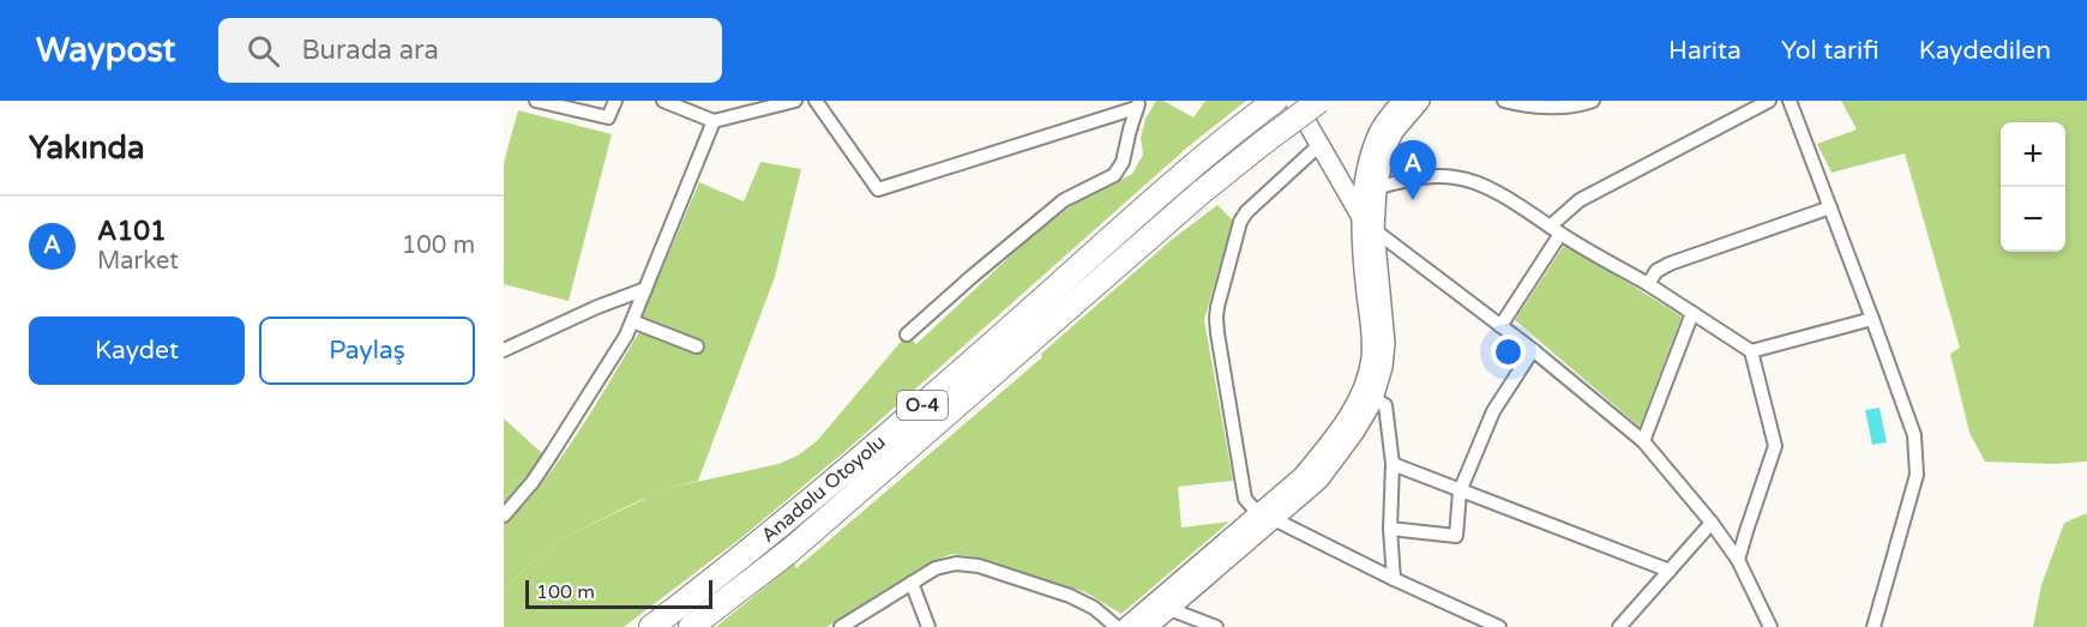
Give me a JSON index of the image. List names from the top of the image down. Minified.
{"streets":{"highway":["O-4","Anadolu Otoyolu"]},"scale_bar":"100 m","page":{"header":"Waypost","search":"Burada ara","nav":["Harita","Yol tarifi","Kaydedilen"],"heading":"Yakında","map_buttons":["+","−"],"pins":"A","list":[{"mark":"A","name":"A101","note":"Market","value":"100 m"}],"buttons":["Kaydet","Paylaş"],"scale":"100 m"}}
